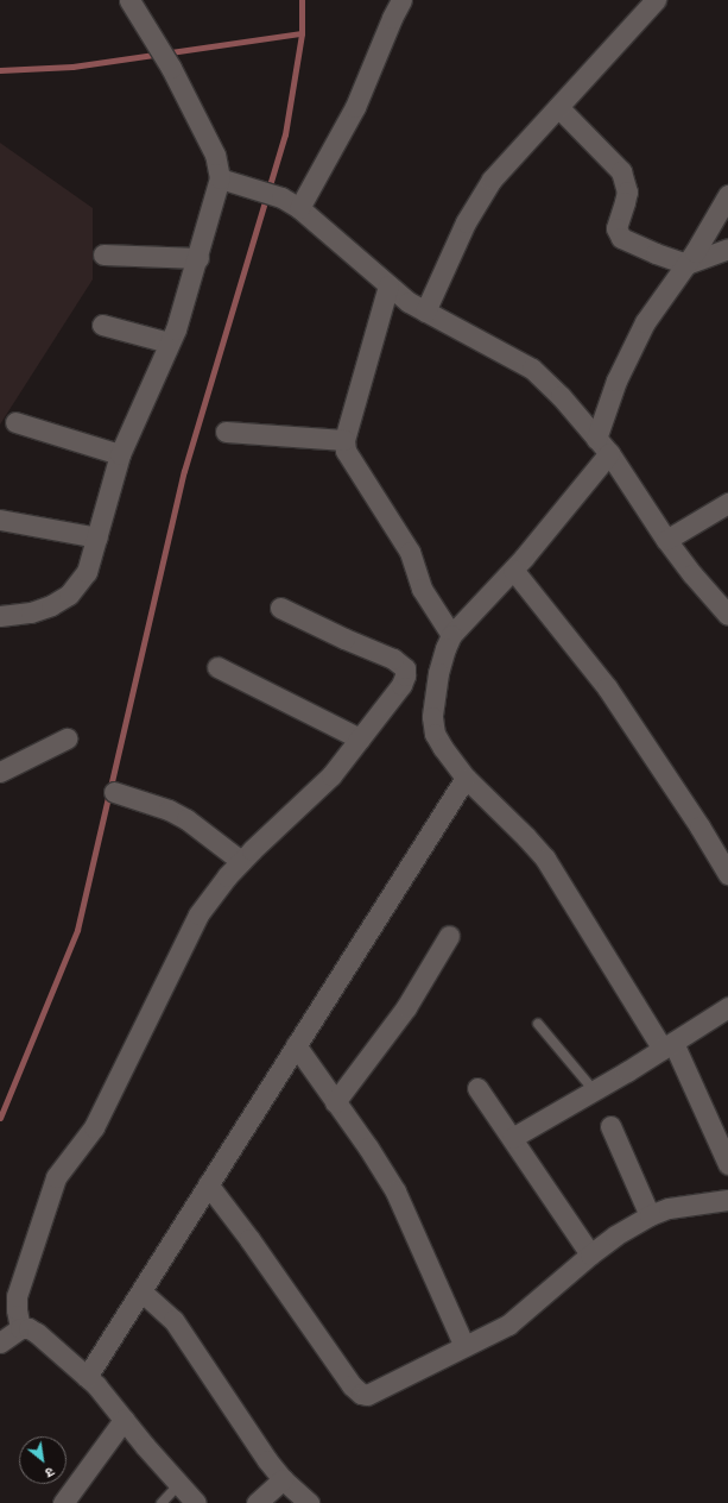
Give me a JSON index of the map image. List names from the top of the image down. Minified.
{"north":"bottom right"}
